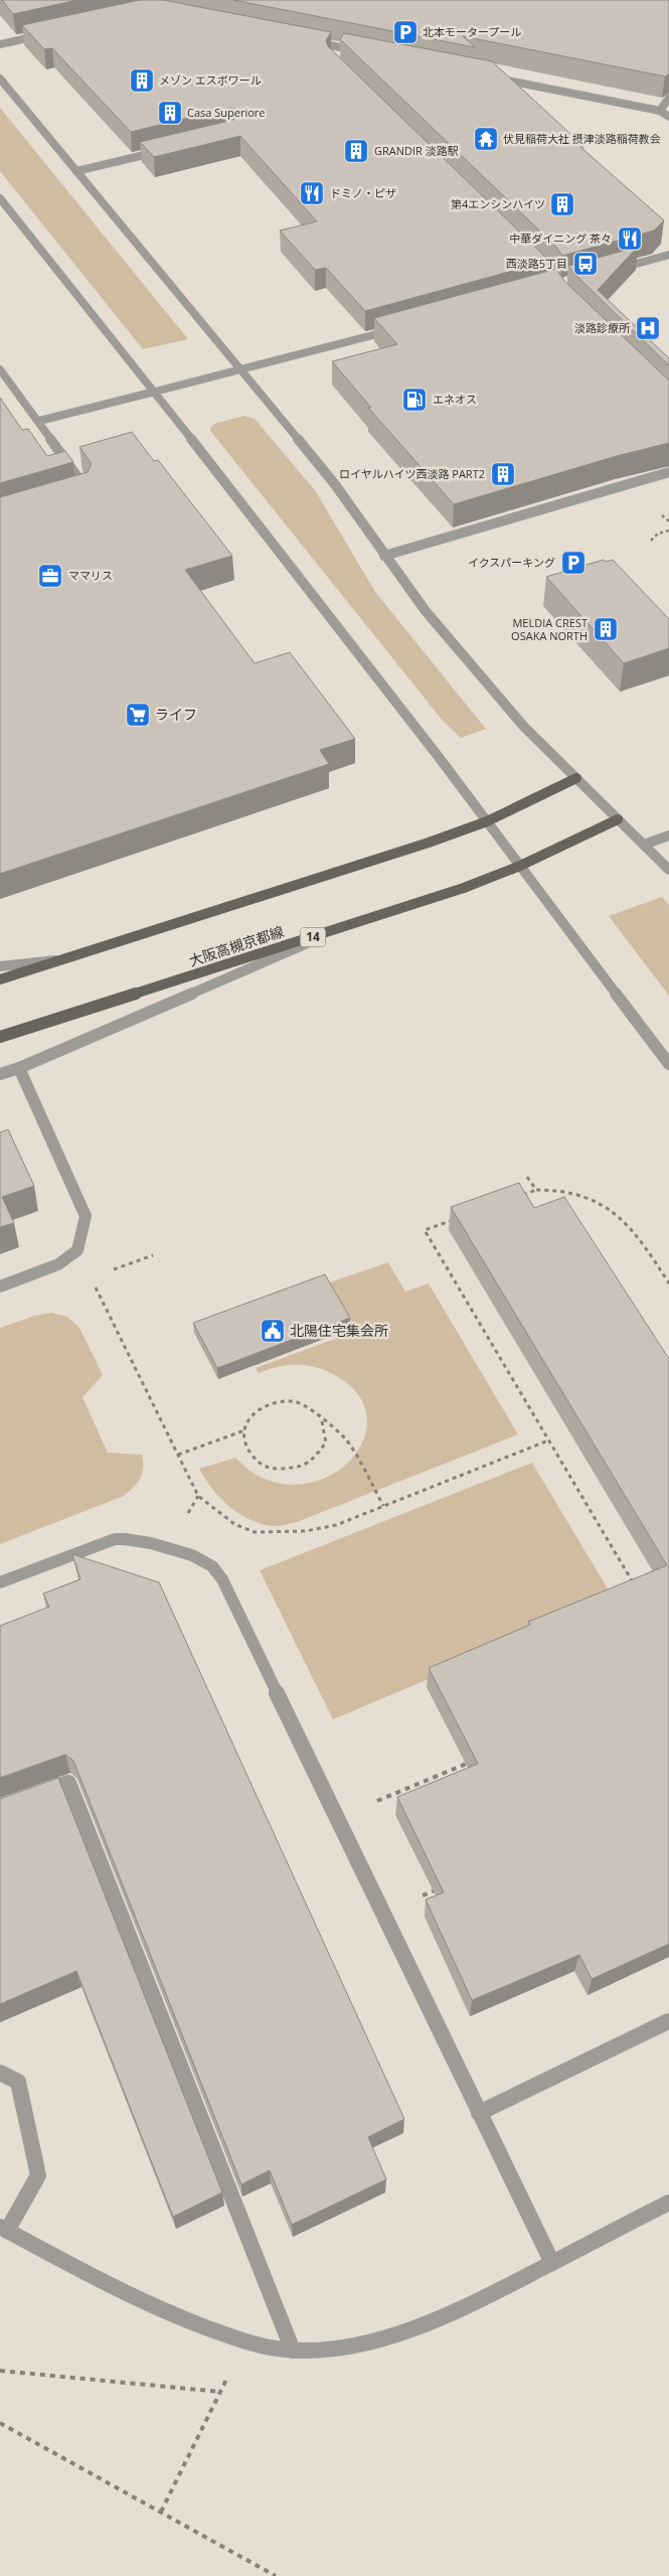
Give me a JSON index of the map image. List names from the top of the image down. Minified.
{"streets":{"main road":["14","大阪高槻京都線"]},"places":{"parking":["北本モータープール","イクスパーキング"],"building":["メゾン エスポワール","Casa Superiore","GRANDIR 淡路駅","第4エンシンハイツ","ロイヤルハイツ西淡路 PART2","MELDIA CREST OSAKA NORTH"],"temple":["伏見稲荷大社 摂津淡路稲荷教会"],"restaurant":["ドミノ・ピザ","中華ダイニング 茶々"],"bus stop":["西淡路5丁目"],"hospital":["淡路診療所"],"fuel station":["エネオス"],"office":["ママリス"],"supermarket":["ライフ"],"public building":["北陽住宅集会所"]}}
